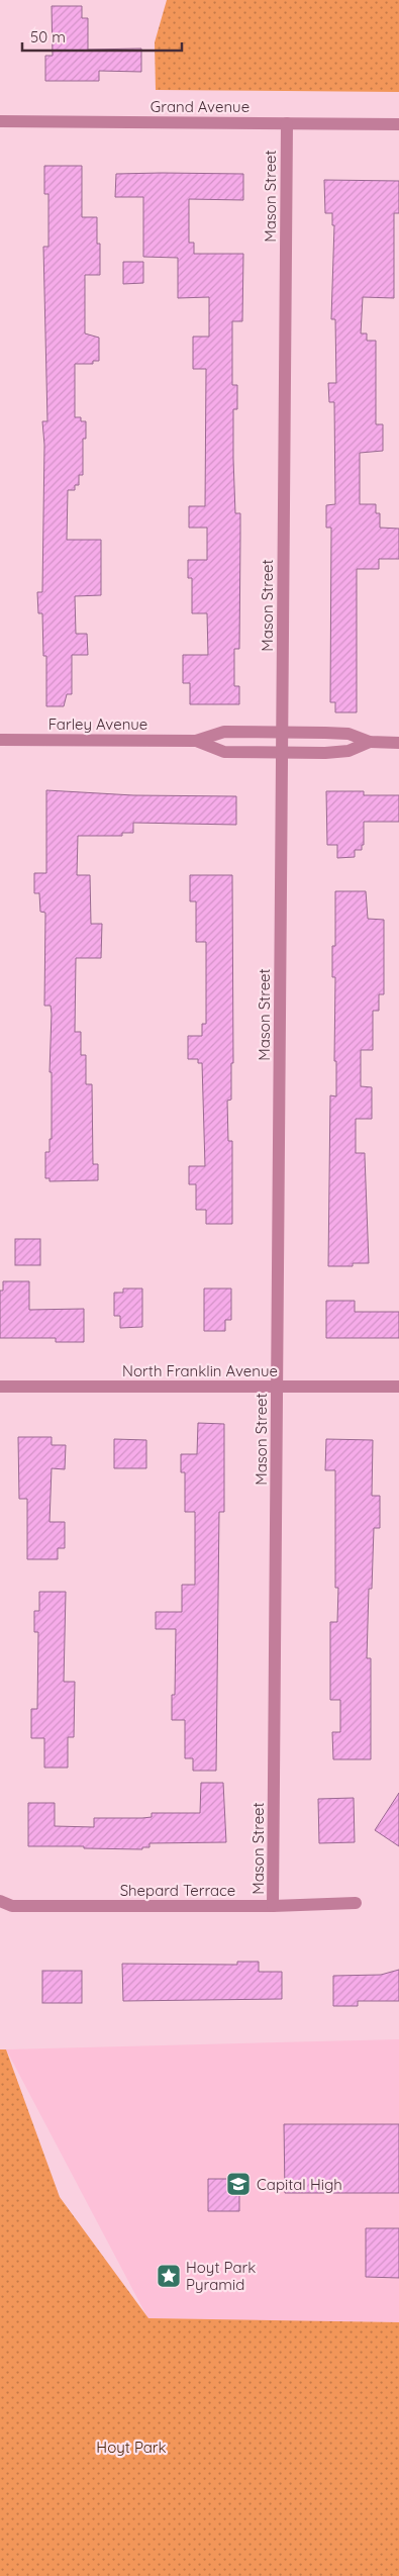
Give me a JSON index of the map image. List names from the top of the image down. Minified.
{"streets":{"street":["Grand Avenue","Mason Street","Farley Avenue","North Franklin Avenue","Shepard Terrace"]},"crossings":[["Grand Avenue","Mason Street"],["Mason Street","Farley Avenue"],["Mason Street","North Franklin Avenue"],["Mason Street","Shepard Terrace"]],"parks":["Hoyt Park"],"places":{"school or university":["Capital High"],"place":["Hoyt Park Pyramid"]},"scale_bar":"50 m"}
